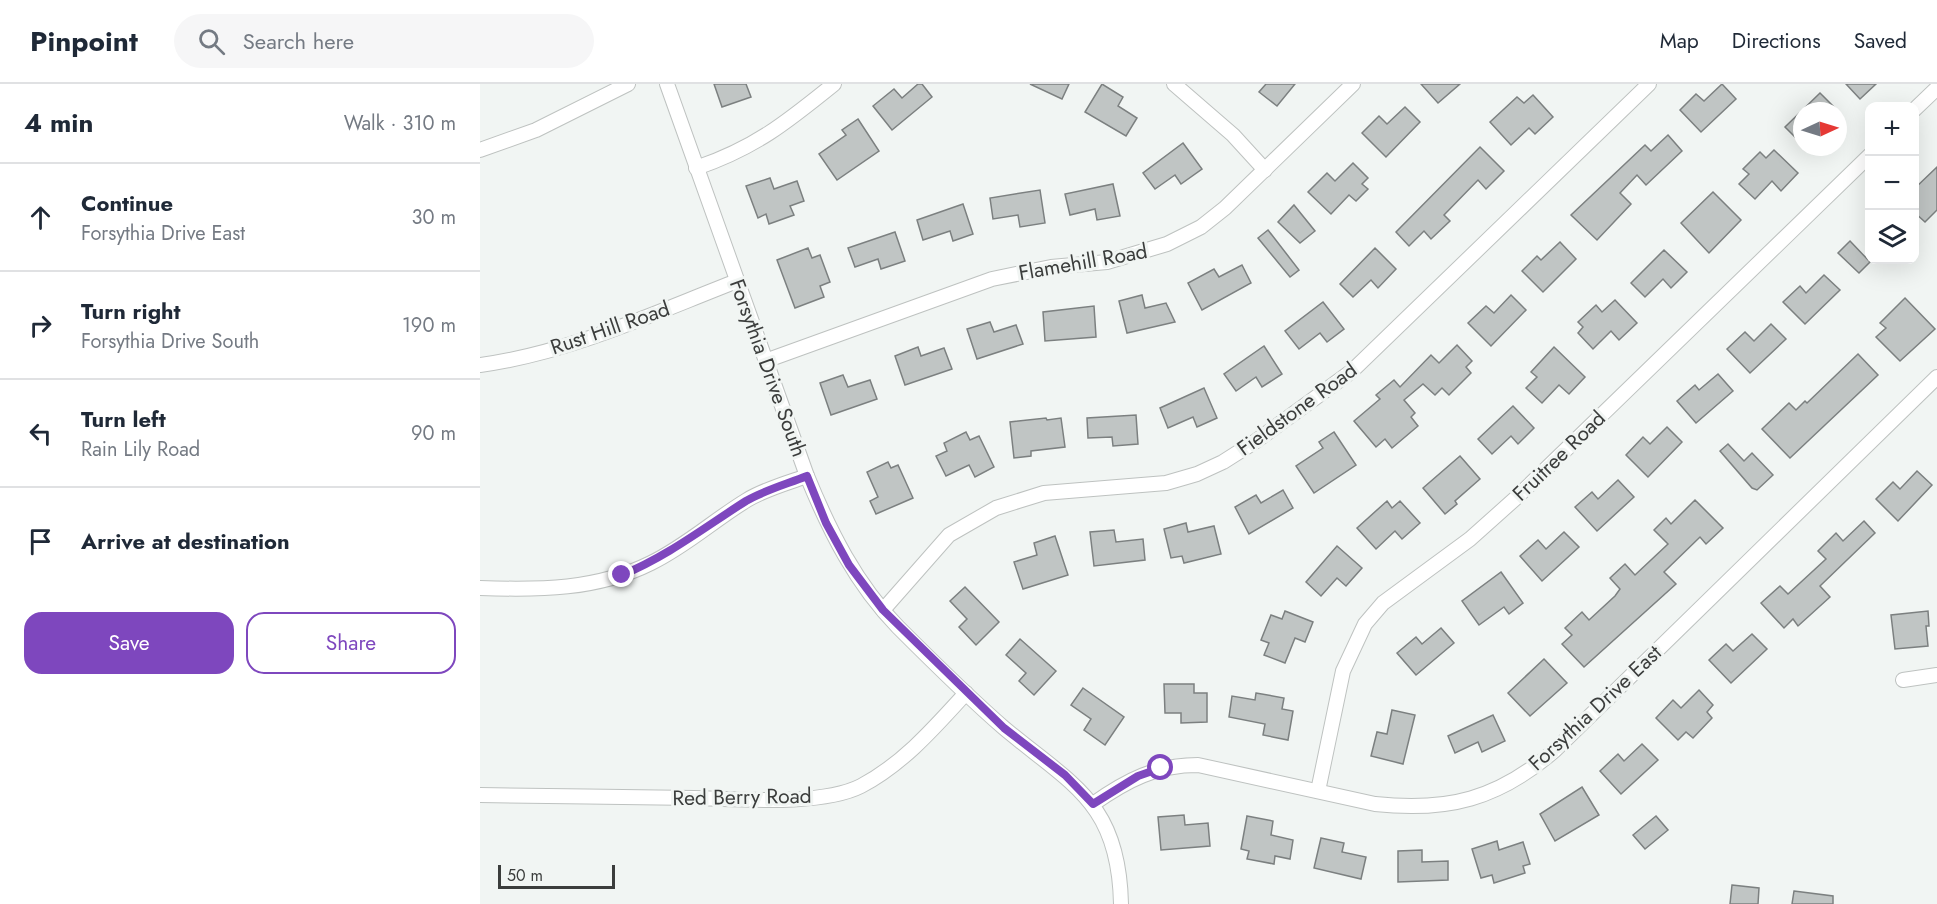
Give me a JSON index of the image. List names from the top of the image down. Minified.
{"streets":{"street":["Flamehill Road","Rust Hill Road","Forsythia Drive South","Fieldstone Road","Fruitree Road","Forsythia Drive East","Red Berry Road"]},"crossings":[["Flamehill Road","Forsythia Drive South"],["Rust Hill Road","Forsythia Drive South"],["Forsythia Drive South","Fieldstone Road"],["Forsythia Drive South","Forsythia Drive East"],["Forsythia Drive South","Red Berry Road"],["Fruitree Road","Forsythia Drive East"]],"scale_bar":"50 m","north":"right","page":{"header":"Pinpoint","search":"Search here","nav":["Map","Directions","Saved"],"heading":["4 min","Walk · 310 m"],"map_buttons":["+","−"],"list":[["Continue","Forsythia Drive East","30 m"],["Turn right","Forsythia Drive South","190 m"],["Turn left","Rain Lily Road","90 m"],"Arrive at destination"],"buttons":["Save","Share"],"scale":"50 m"}}
